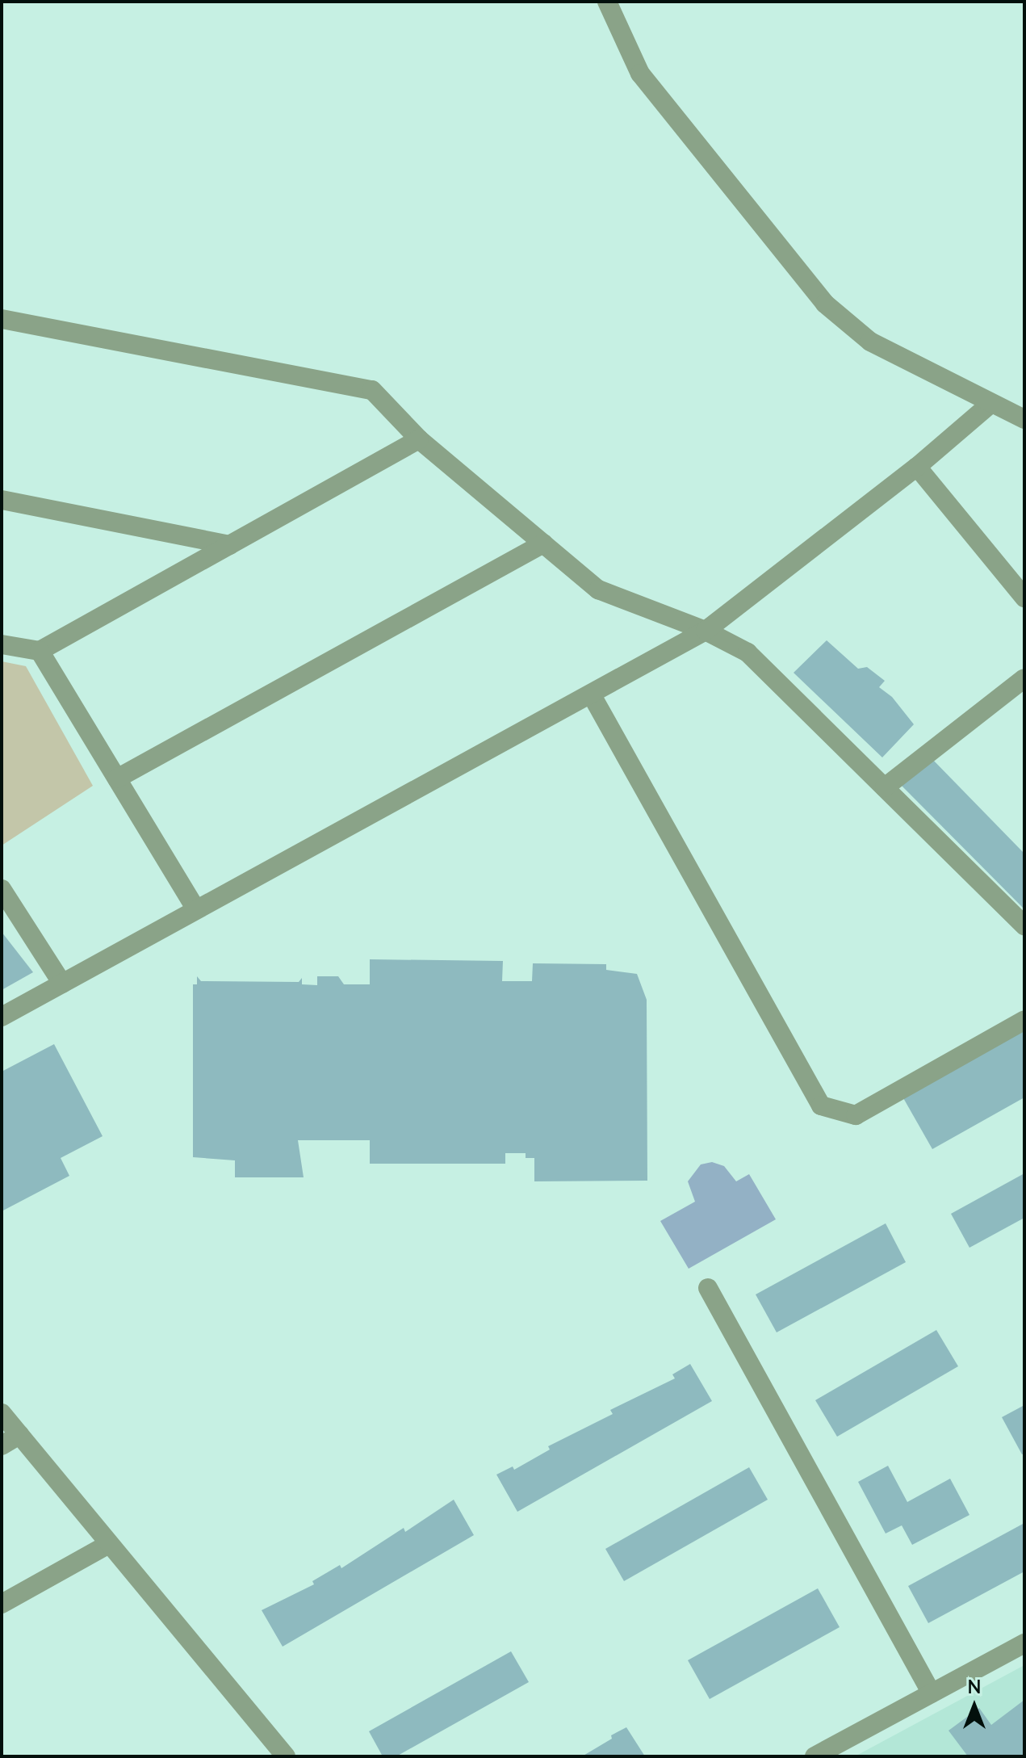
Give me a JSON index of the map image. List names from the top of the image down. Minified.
{"north":"top"}
